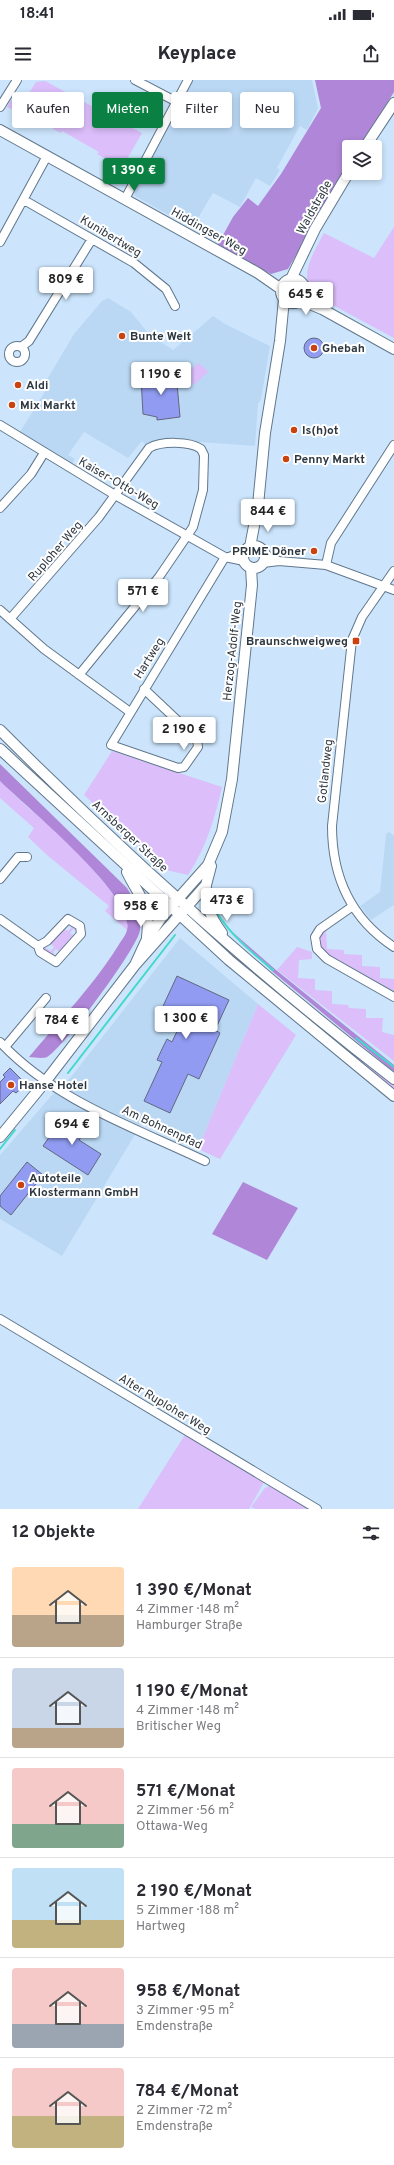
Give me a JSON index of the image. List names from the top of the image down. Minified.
{"streets":{"main road":["Waldstraße","Hiddingser Weg","Herzog-Adolf-Weg","Arnsberger Straße"],"street":["Kunibertweg","Kaiser-Otto-Weg","Ruploher Weg","Hartweg","Gotlandweg","Am Bohnenpfad","Alter Ruploher Weg"]},"crossings":[["Waldstraße","Hiddingser Weg"],["Kaiser-Otto-Weg","Ruploher Weg"],["Kaiser-Otto-Weg","Hartweg"],["Herzog-Adolf-Weg","Arnsberger Straße"]],"places":{"other":["Bunte Welt","Ghebah","Aldi","Mix Markt","Is(h)ot","Penny Markt","PRIME Döner","Hanse Hotel","Autoteile Klostermann GmbH"],"transit":["Braunschweigweg"]},"page":{"status":"18:41","header":"Keyplace","chip":["Kaufen","Mieten","Filter","Neu"],"price":["1 390 €","809 €","645 €","1 190 €","844 €","571 €","2 190 €","473 €","958 €","1 300 €","784 €","694 €"],"heading":"12 Objekte","list":[{"name":"1 390 €/Monat","note":"4 Zimmer · 148 m² · Hamburger Straße"},{"name":"1 190 €/Monat","note":"4 Zimmer · 148 m² · Britischer Weg"},{"name":"571 €/Monat","note":"2 Zimmer · 56 m² · Ottawa-Weg"},{"name":"2 190 €/Monat","note":"5 Zimmer · 188 m² · Hartweg"},{"name":"958 €/Monat","note":"3 Zimmer · 95 m² · Emdenstraße"},{"name":"784 €/Monat","note":"2 Zimmer · 72 m² · Emdenstraße"}]}}
